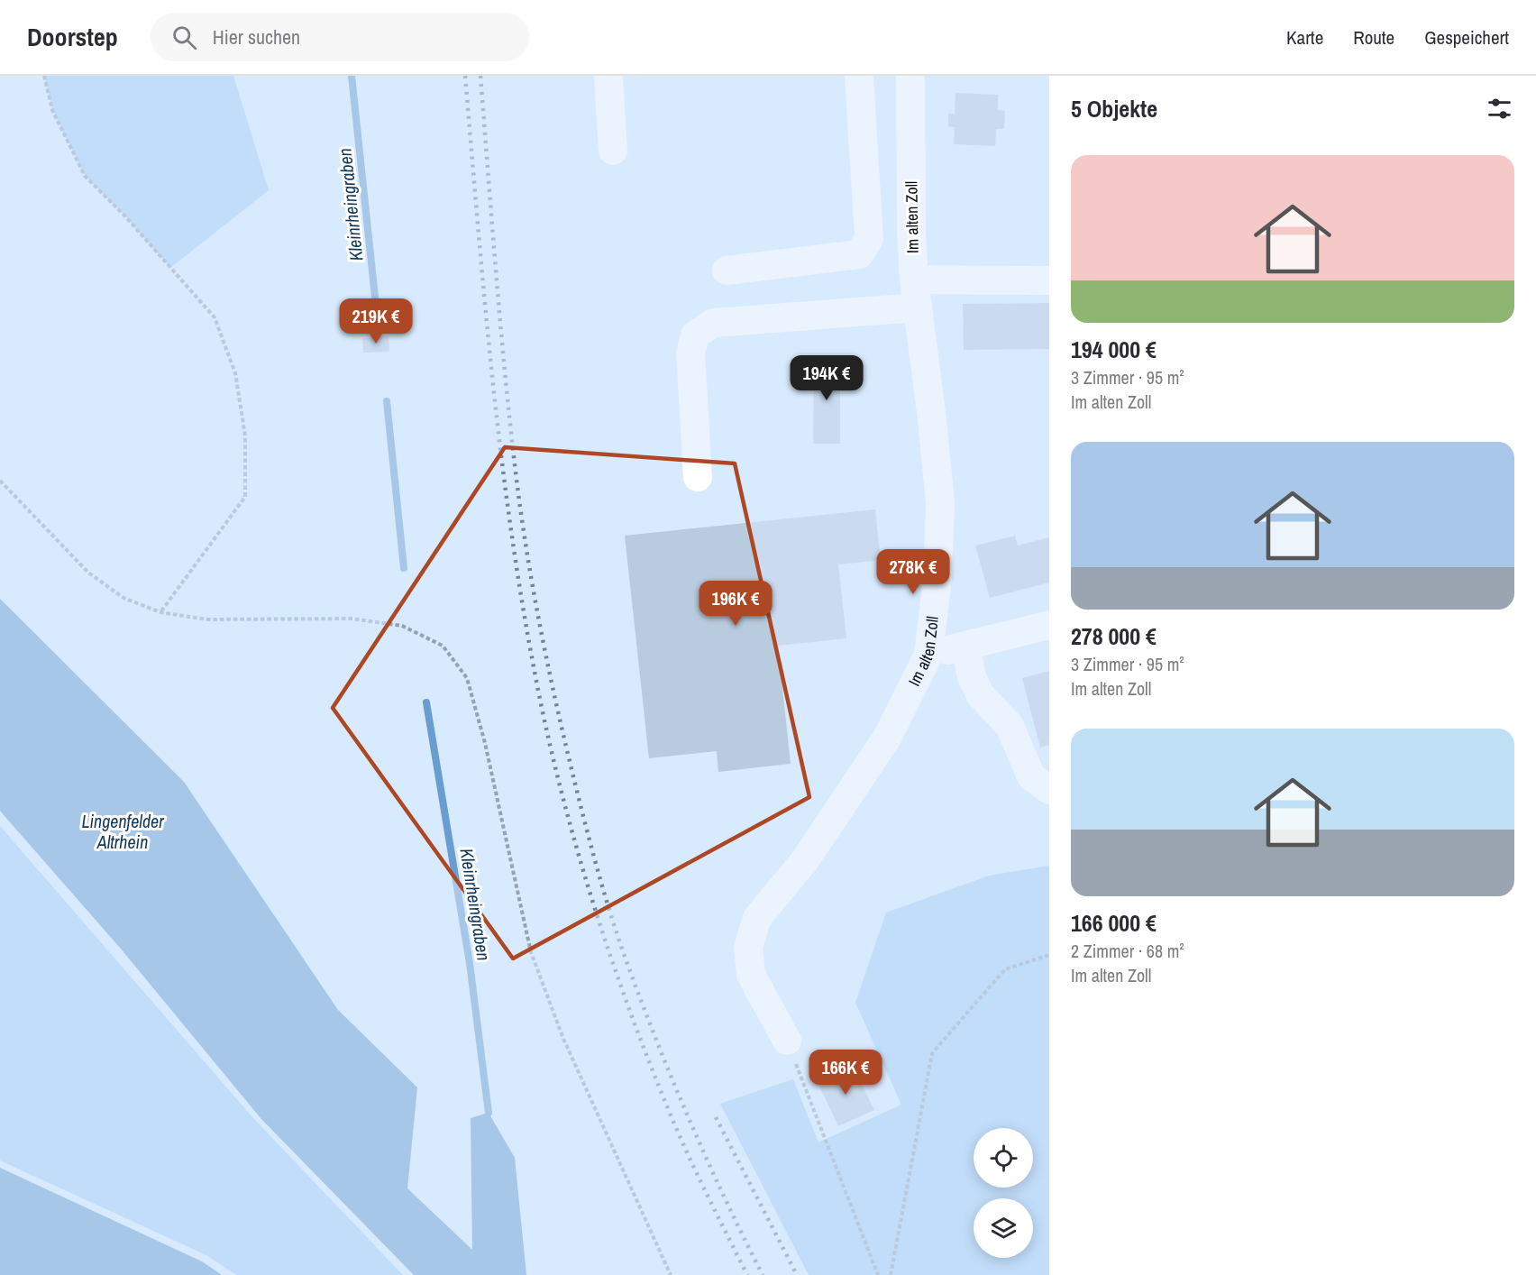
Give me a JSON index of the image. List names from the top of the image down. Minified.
{"streets":{"street":["Im alten Zoll"]},"water":["Kleinrheingraben","Lingenfelder Altrhein"],"page":{"header":"Doorstep","search":"Hier suchen","nav":["Karte","Route","Gespeichert"],"heading":"5 Objekte","list":[{"name":"194 000 €","note":"3 Zimmer · 95 m² · Im alten Zoll"},{"name":"278 000 €","note":"3 Zimmer · 95 m² · Im alten Zoll"},{"name":"166 000 €","note":"2 Zimmer · 68 m² · Im alten Zoll"}],"price":["219K €","194K €","278K €","196K €","166K €"]}}
